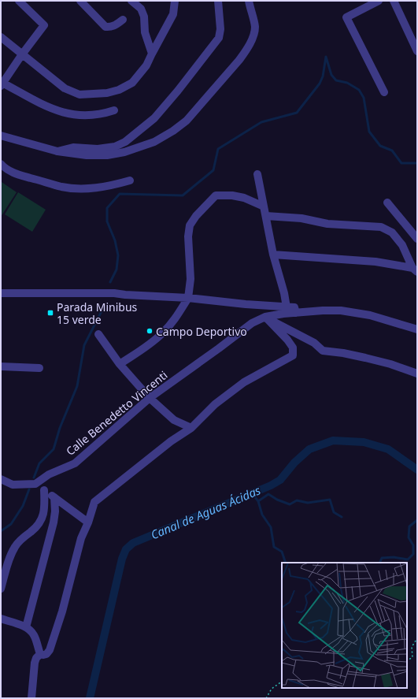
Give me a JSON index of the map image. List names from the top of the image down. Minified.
{"streets":{"street":["Calle Benedetto Vincenti"]},"water":["Canal de Aguas Ácidas"],"places":{"transit":["Parada Minibus 15 verde"],"other":["Campo Deportivo"]}}
